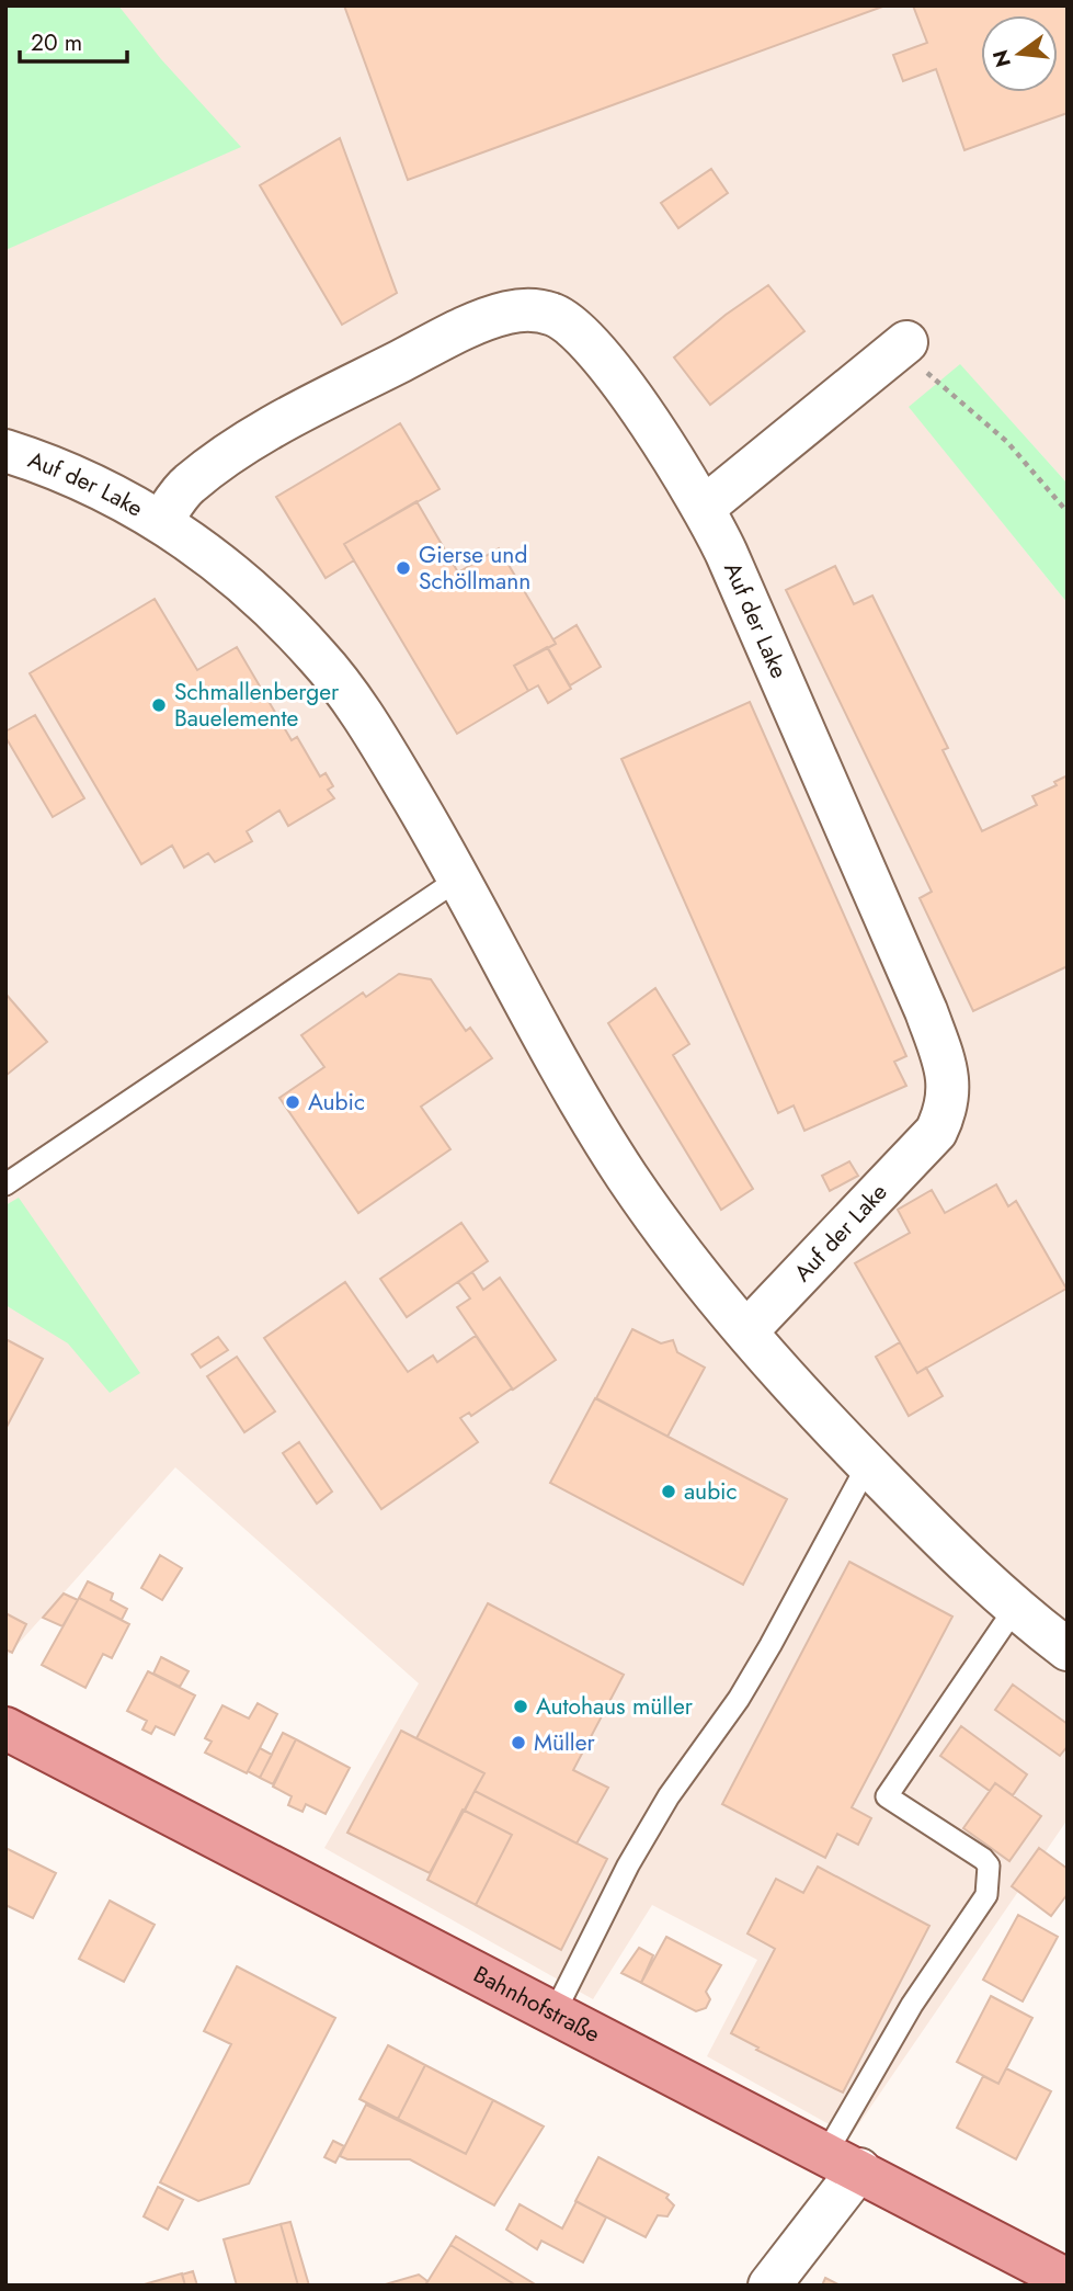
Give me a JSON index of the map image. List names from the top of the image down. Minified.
{"streets":{"main road":["Bahnhofstraße"],"street":["Auf der Lake"]},"places":["Gierse und Schöllmann","Schmallenberger Bauelemente","Aubic","aubic","Autohaus müller","Müller"],"scale_bar":"20 m","north":"left"}
